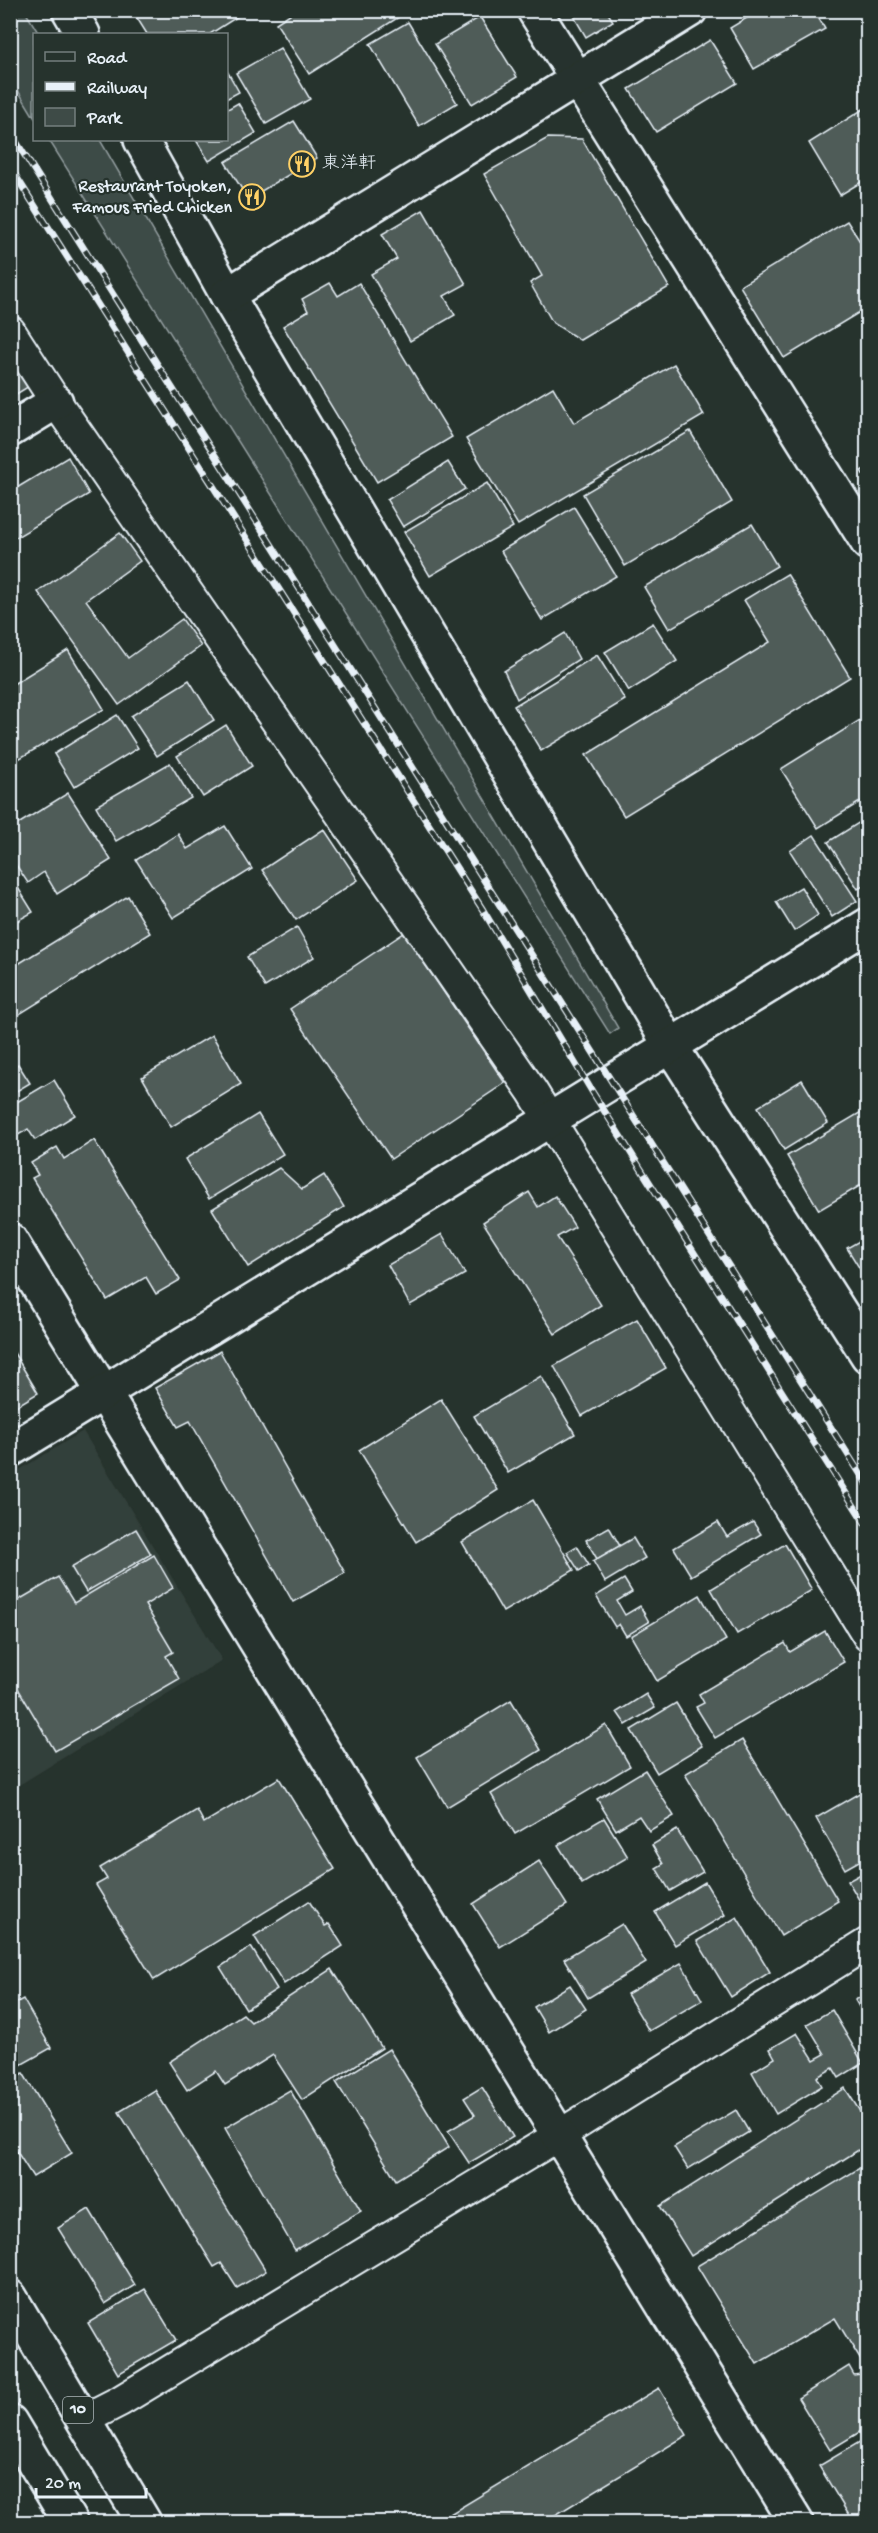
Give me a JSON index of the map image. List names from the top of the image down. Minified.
{"streets":{"main road":["10"]},"places":{"restaurant":["東洋軒","Restaurant Toyoken, Famous Fried Chicken"]},"legend":["Road","Railway","Park"],"scale_bar":"20 m"}
